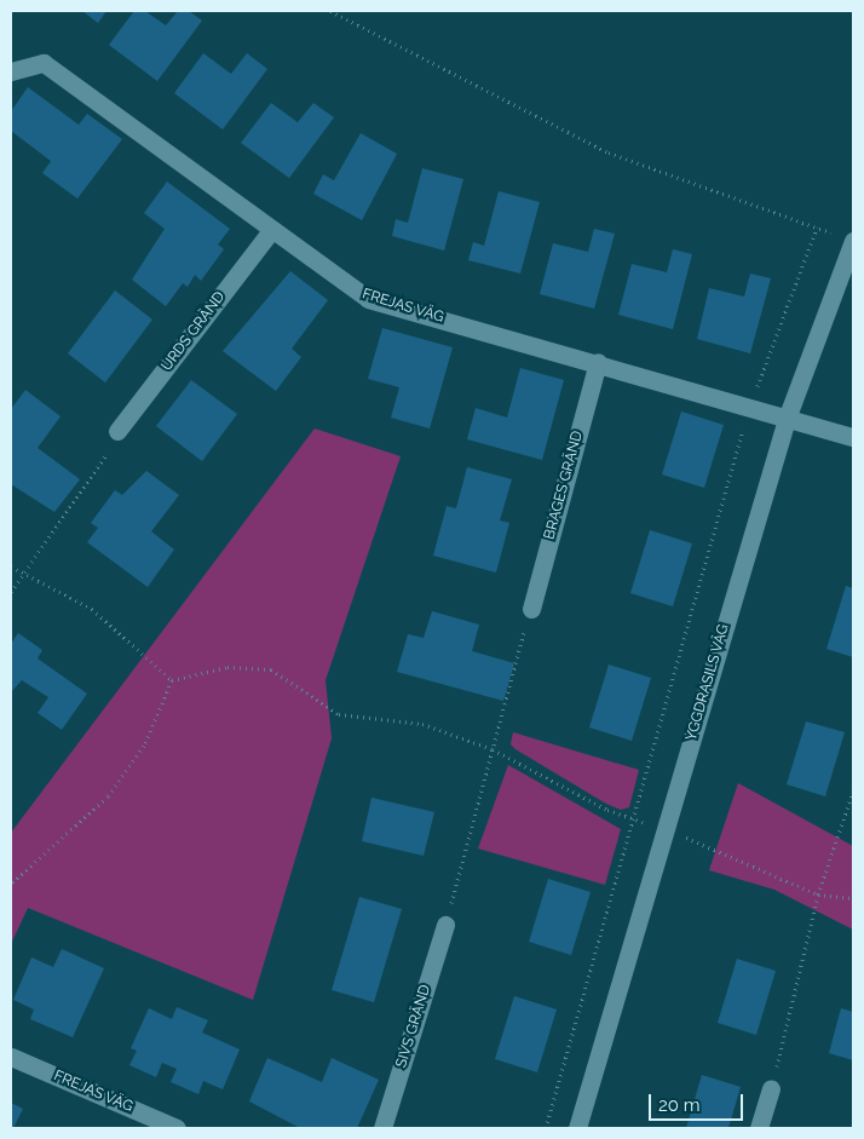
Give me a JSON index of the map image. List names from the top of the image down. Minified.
{"streets":{"street":["FREJAS VÄG","URDS GRÄND","BRAGES GRÄND","YGGDRASILS VÄG","SIVS GRÄND"]},"crossings":[["FREJAS VÄG","URDS GRÄND"],["FREJAS VÄG","BRAGES GRÄND"],["FREJAS VÄG","YGGDRASILS VÄG"]],"scale_bar":"20 m"}
